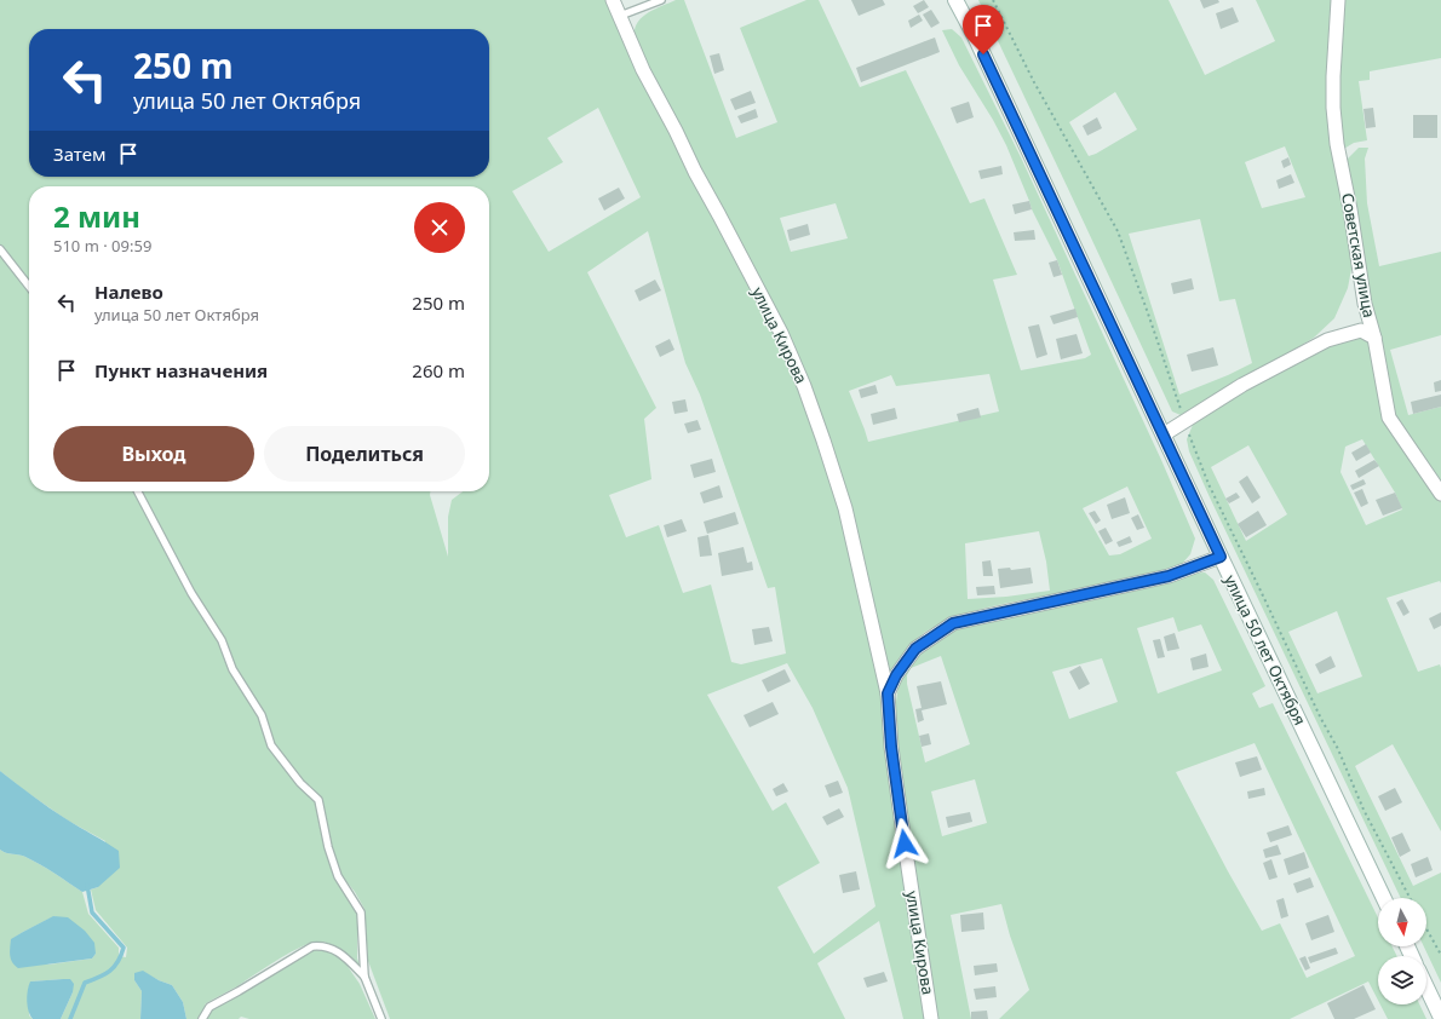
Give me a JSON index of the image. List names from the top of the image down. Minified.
{"streets":{"main road":["улица 50 лет Октября"],"street":["Советская улица","улица Кирова"]},"north":"bottom","page":{"turn":["250 m","улица 50 лет Октября"],"then":"Затем","heading":["2 мин","510 m · 09:59"],"list":[{"name":"Налево","note":"улица 50 лет Октября","value":"250 m"},{"name":"Пункт назначения","value":"260 m"}],"buttons":["Выход","Поделиться"]}}
